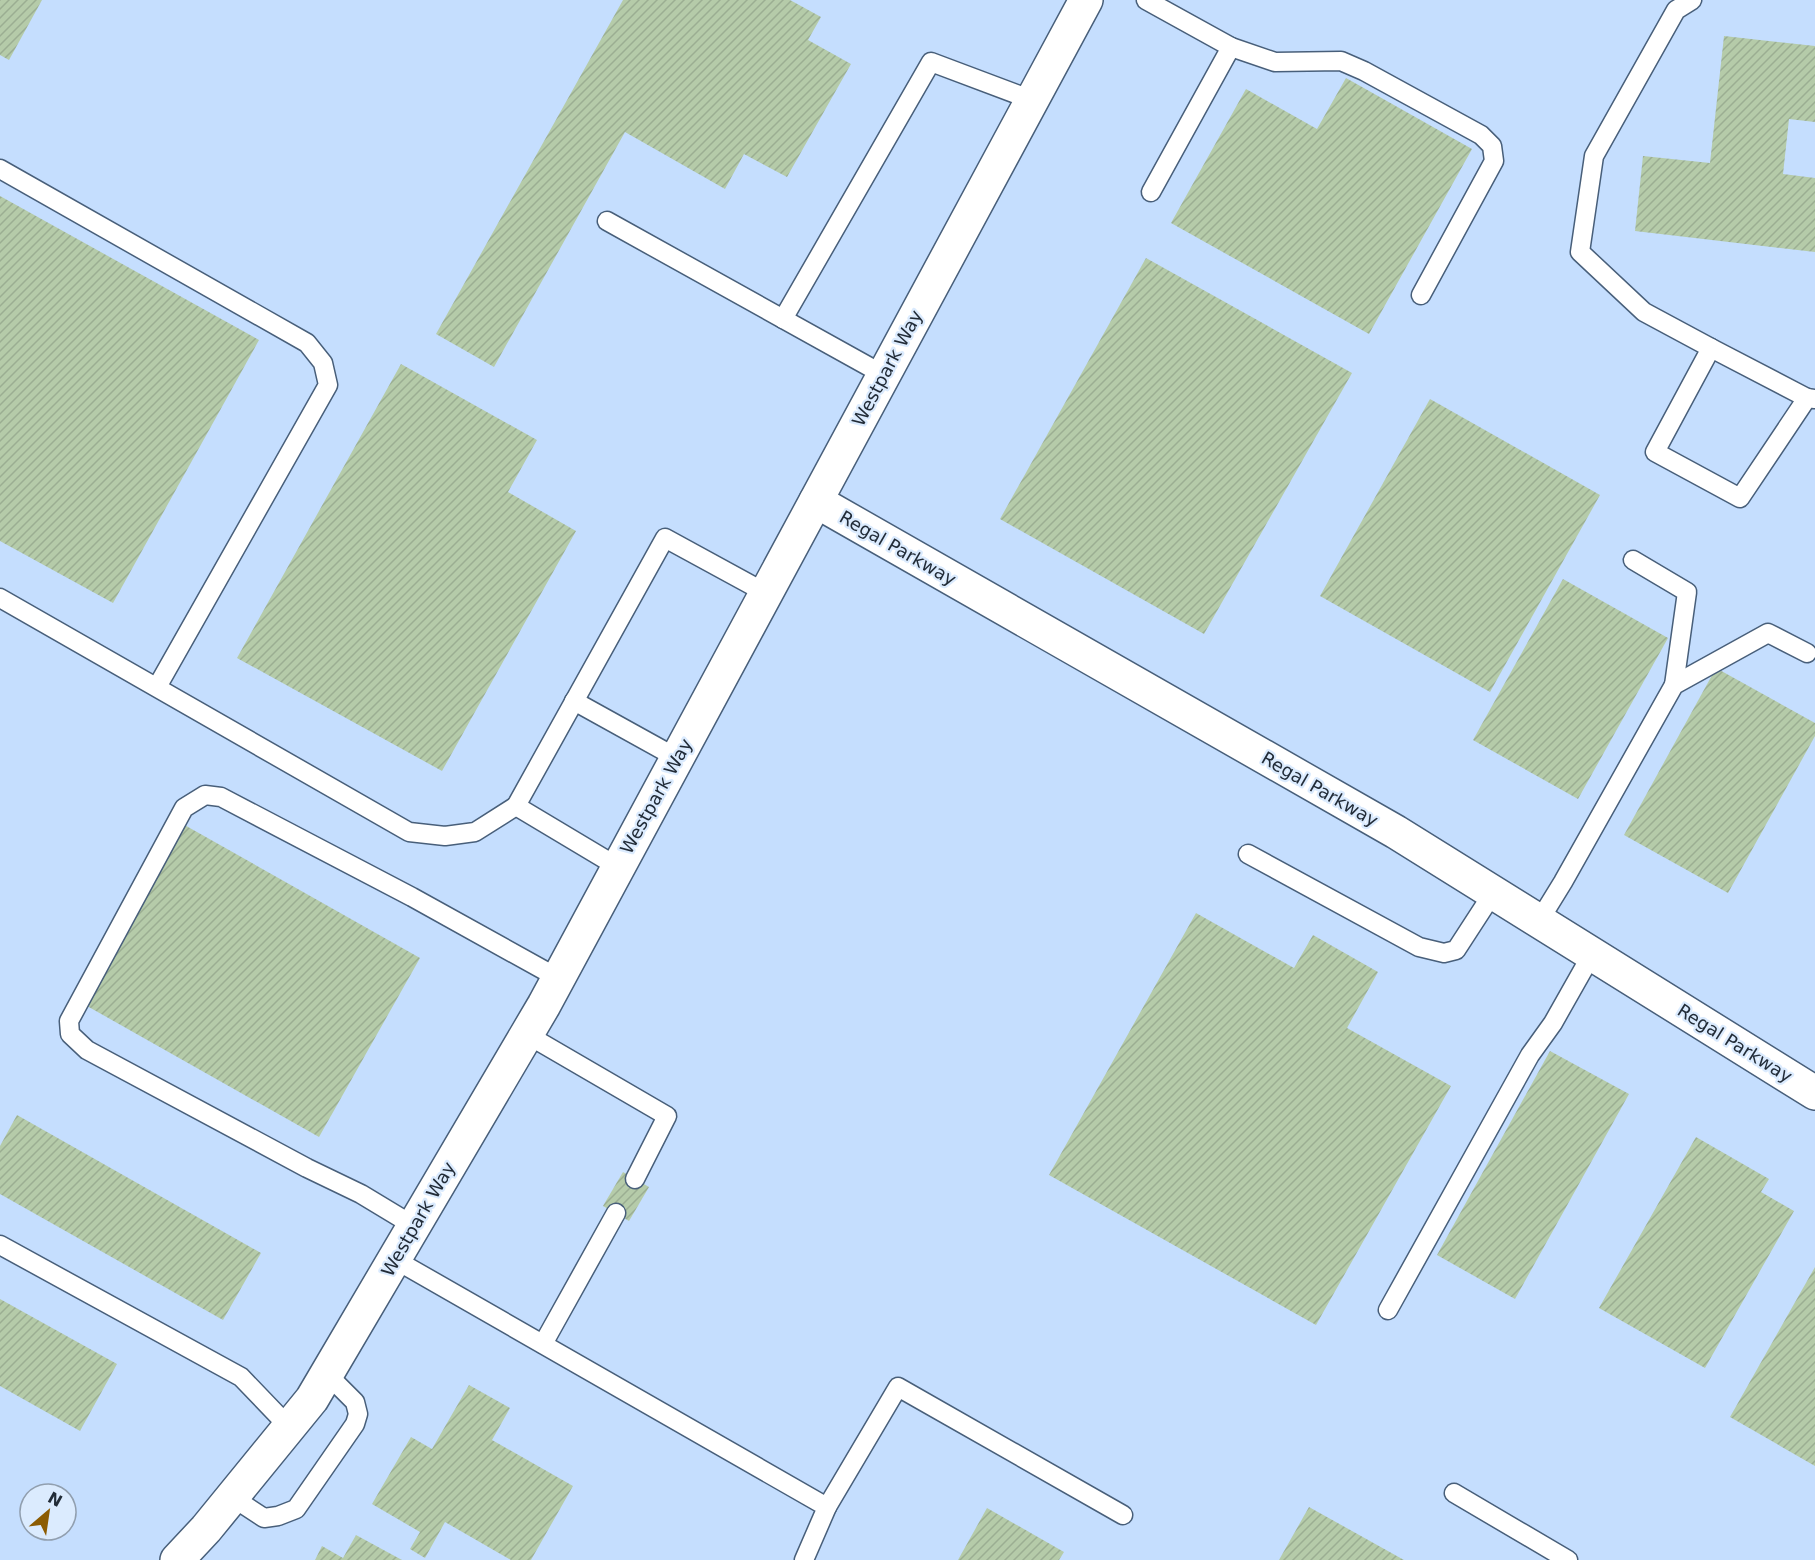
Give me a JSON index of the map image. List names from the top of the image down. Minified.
{"streets":{"street":["Westpark Way","Regal Parkway"]},"crossings":[["Westpark Way","Regal Parkway"]],"north":"top right"}
